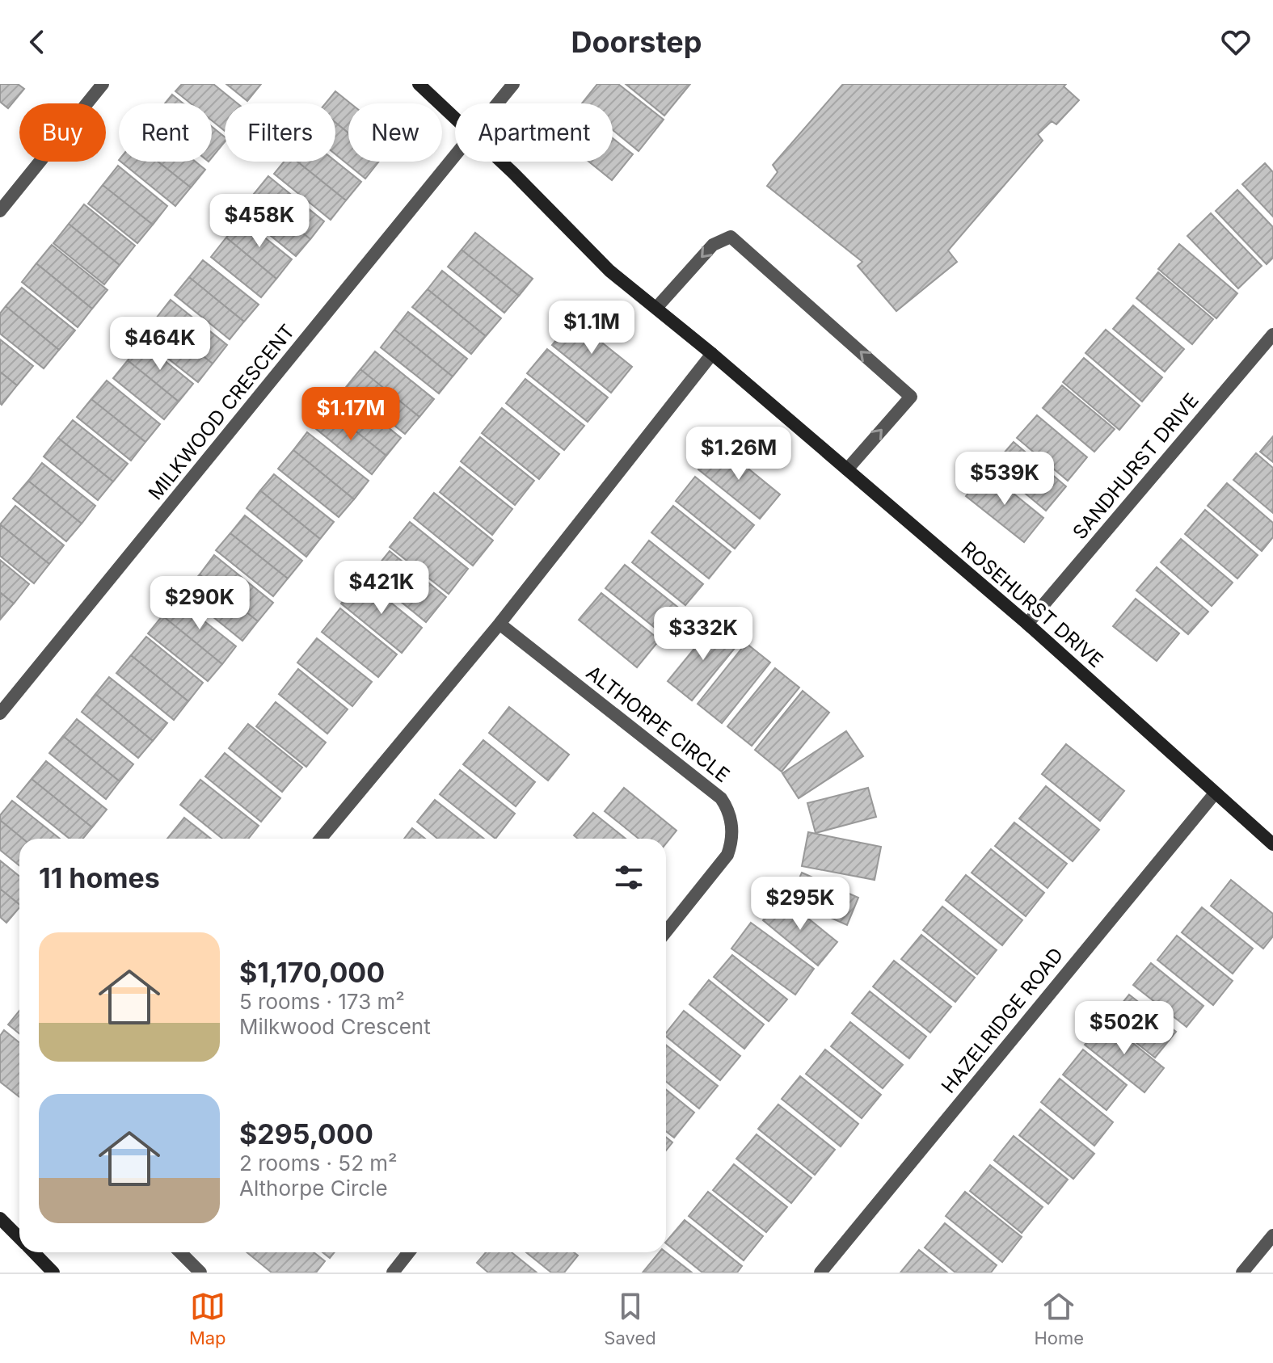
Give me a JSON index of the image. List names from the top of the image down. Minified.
{"streets":{"street":["MILKWOOD CRESCENT","SANDHURST DRIVE","ROSEHURST DRIVE","ALTHORPE CIRCLE","HAZELRIDGE ROAD"]},"crossings":[["SANDHURST DRIVE","ROSEHURST DRIVE"],["ROSEHURST DRIVE","HAZELRIDGE ROAD"]],"page":{"header":"Doorstep","chip":["Buy","Rent","Filters","New","Apartment"],"price":["$458K","$1.1M","$464K","$1.17M","$1.26M","$539K","$421K","$290K","$332K","$295K","$502K"],"heading":"11 homes","list":[{"name":"$1,170,000","note":"5 rooms · 173 m² · Milkwood Crescent"},{"name":"$295,000","note":"2 rooms · 52 m² · Althorpe Circle"}],"tabs":["Map","Saved","Home"]}}
